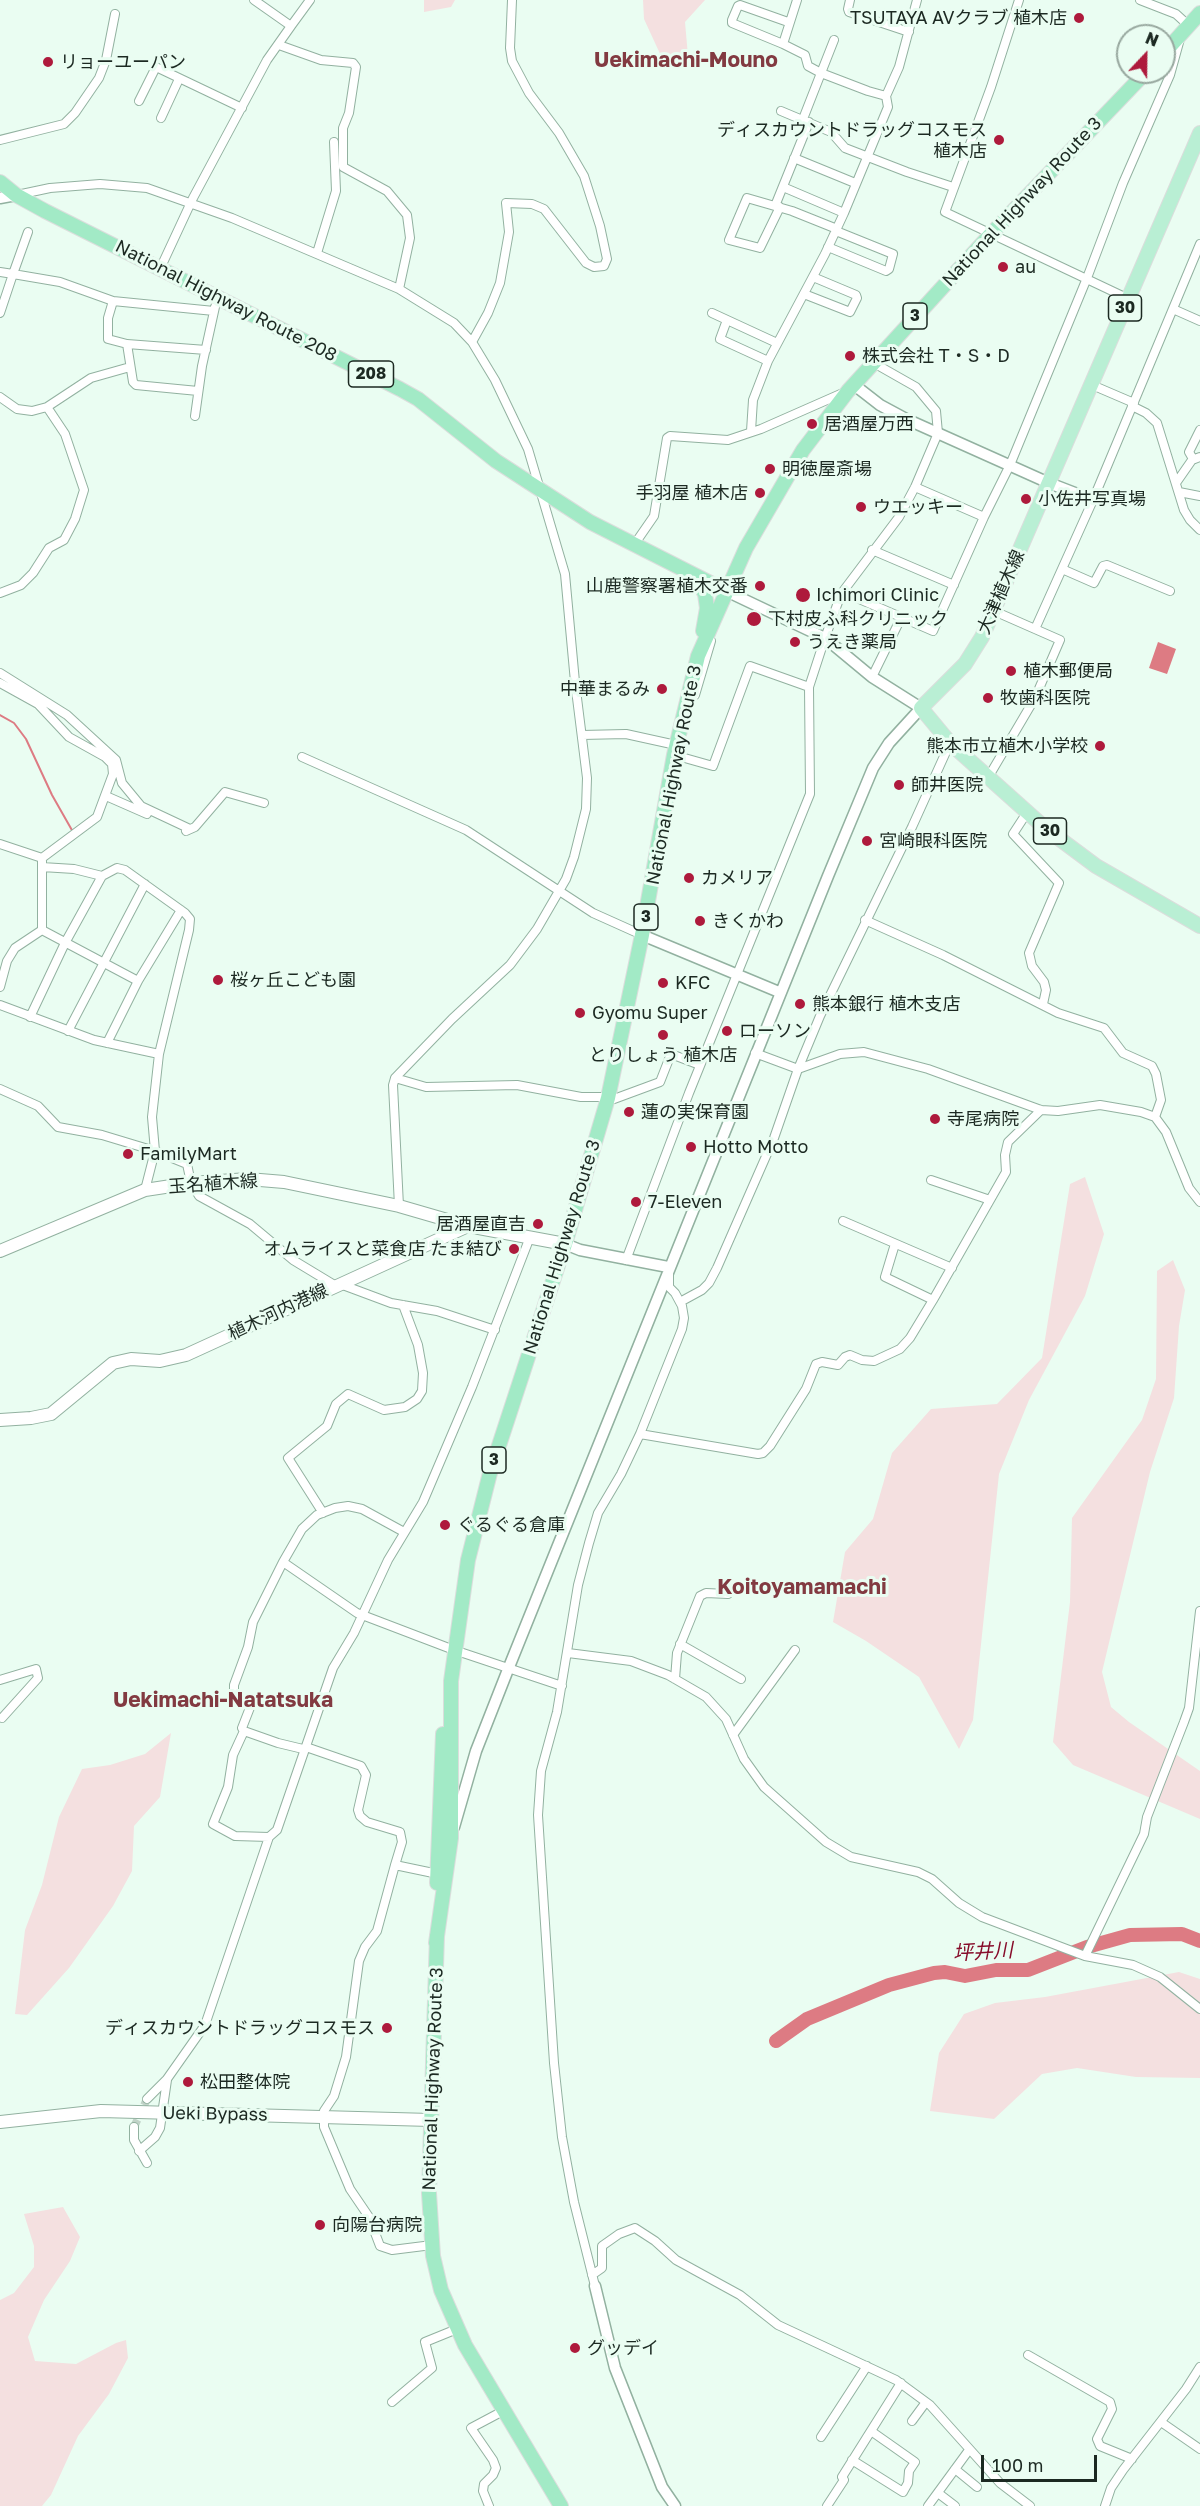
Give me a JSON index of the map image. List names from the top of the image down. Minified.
{"streets":{"highway":["National Highway Route 3","National Highway Route 208","3","208"],"main road":["30","大津植木線","玉名植木線","植木河内港線","Ueki Bypass"]},"crossings":[["National Highway Route 3","National Highway Route 208"],["National Highway Route 3","Ueki Bypass"],["30","大津植木線"],["玉名植木線","植木河内港線"]],"districts":["Uekimachi-Mouno","Koitoyamamachi","Uekimachi-Natatsuka"],"water":["坪井川"],"places":["TSUTAYA AVクラブ 植木店","リョーユーパン","ディスカウントドラッグコスモス 植木店","au","株式会社 T・S・D","居酒屋万西","明徳屋斎場","手羽屋 植木店","小佐井写真場","ウエッキー","山鹿警察署植木交番","Ichimori Clinic","下村皮ふ科クリニック","うえき薬局","植木郵便局","中華まるみ","牧歯科医院","熊本市立植木小学校","師井医院","宮崎眼科医院","カメリア","きくかわ","桜ヶ丘こども園","KFC","熊本銀行 植木支店","Gyomu Super","ローソン","とりしょう 植木店","蓮の実保育園","寺尾病院","Hotto Motto","FamilyMart","7-Eleven","居酒屋直吉","オムライスと菜食店 たま結び","ぐるぐる倉庫","ディスカウントドラッグコスモス","松田整体院","向陽台病院","グッデイ"],"scale_bar":"100 m","north":"top"}
